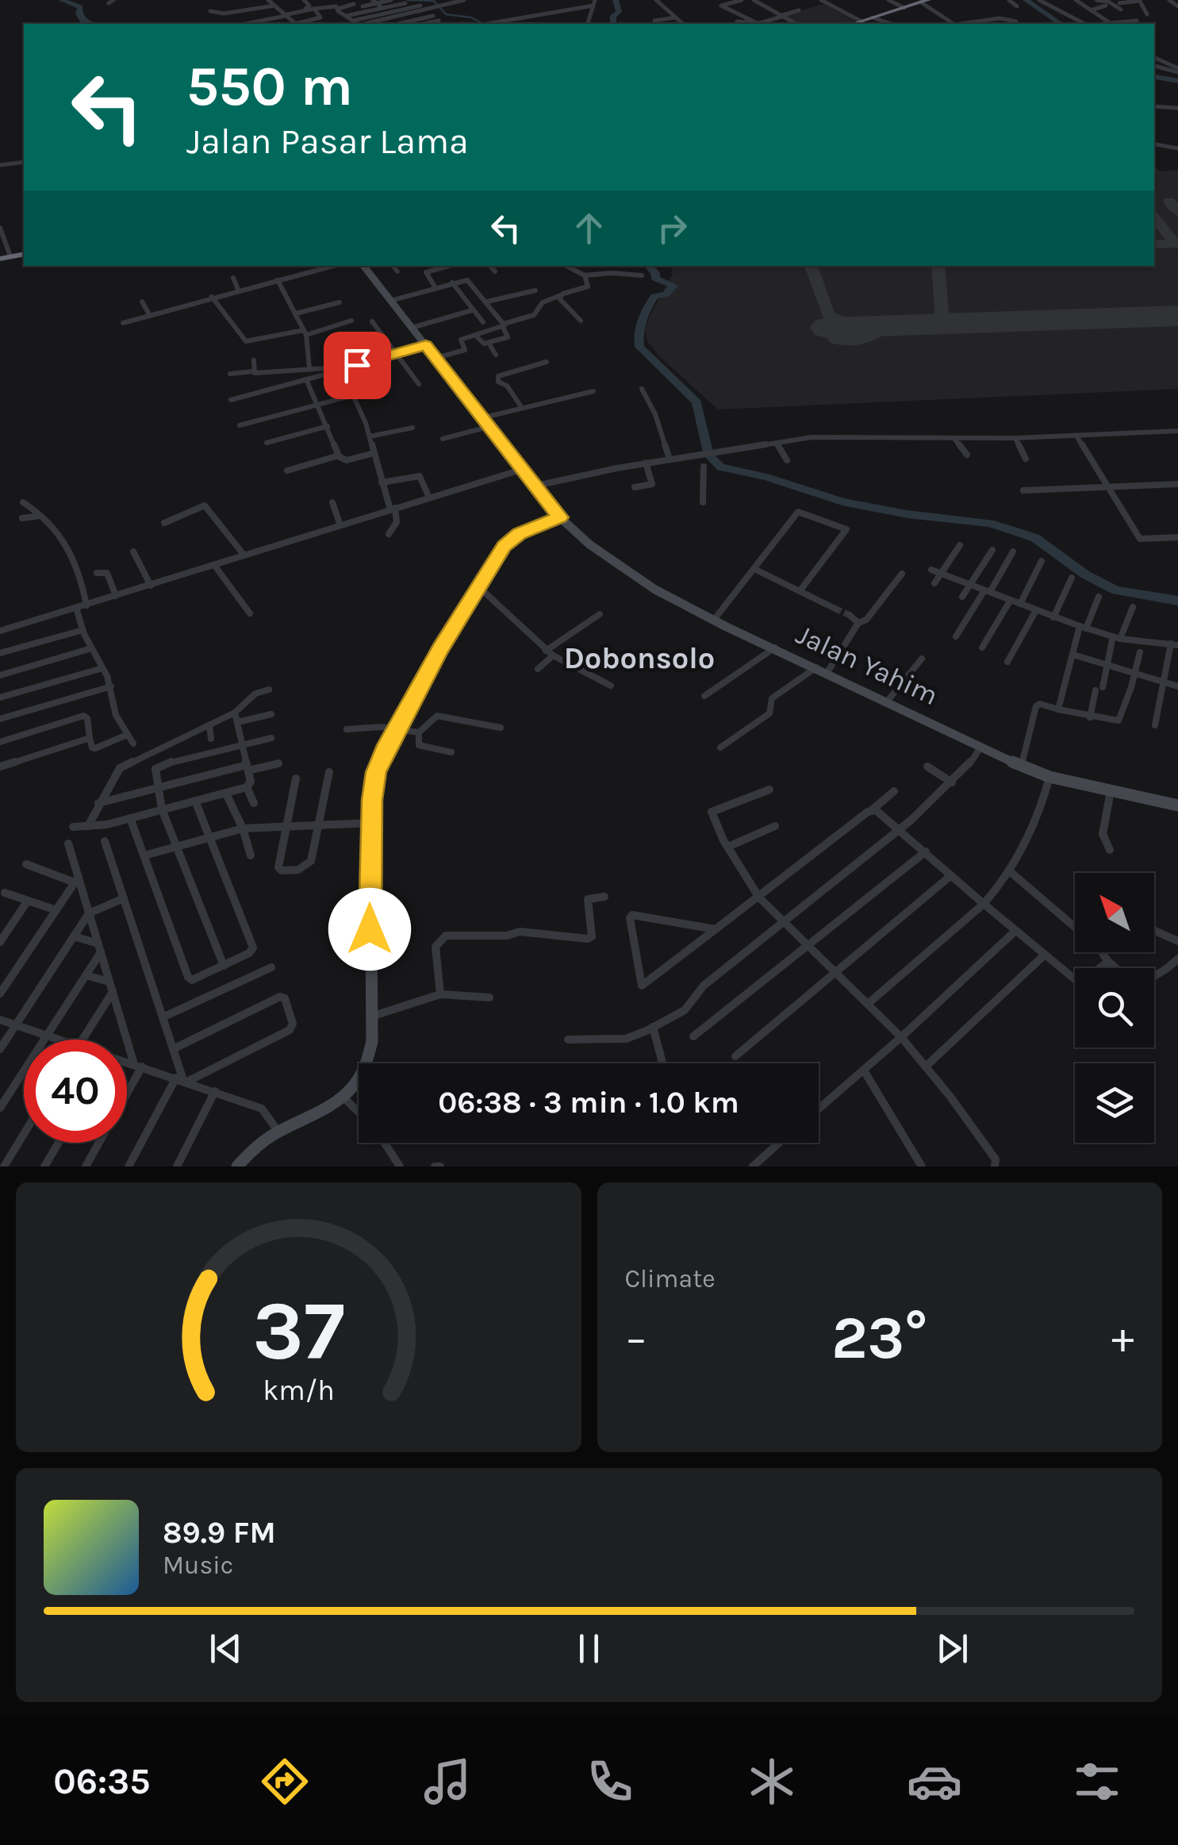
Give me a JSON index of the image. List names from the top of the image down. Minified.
{"streets":{"street":["Jalan Yahim"]},"districts":["Dobonsolo"],"north":"top left","page":{"turn":["550 m","Jalan Pasar Lama"],"limit":"40","trip":"06:38 · 3 min · 1.0 km","tile":"Climate","heat":["−","23°","+"],"song":["89.9 FM","Music"],"tabs":"06:35","gauge":["37","km/h"]}}
